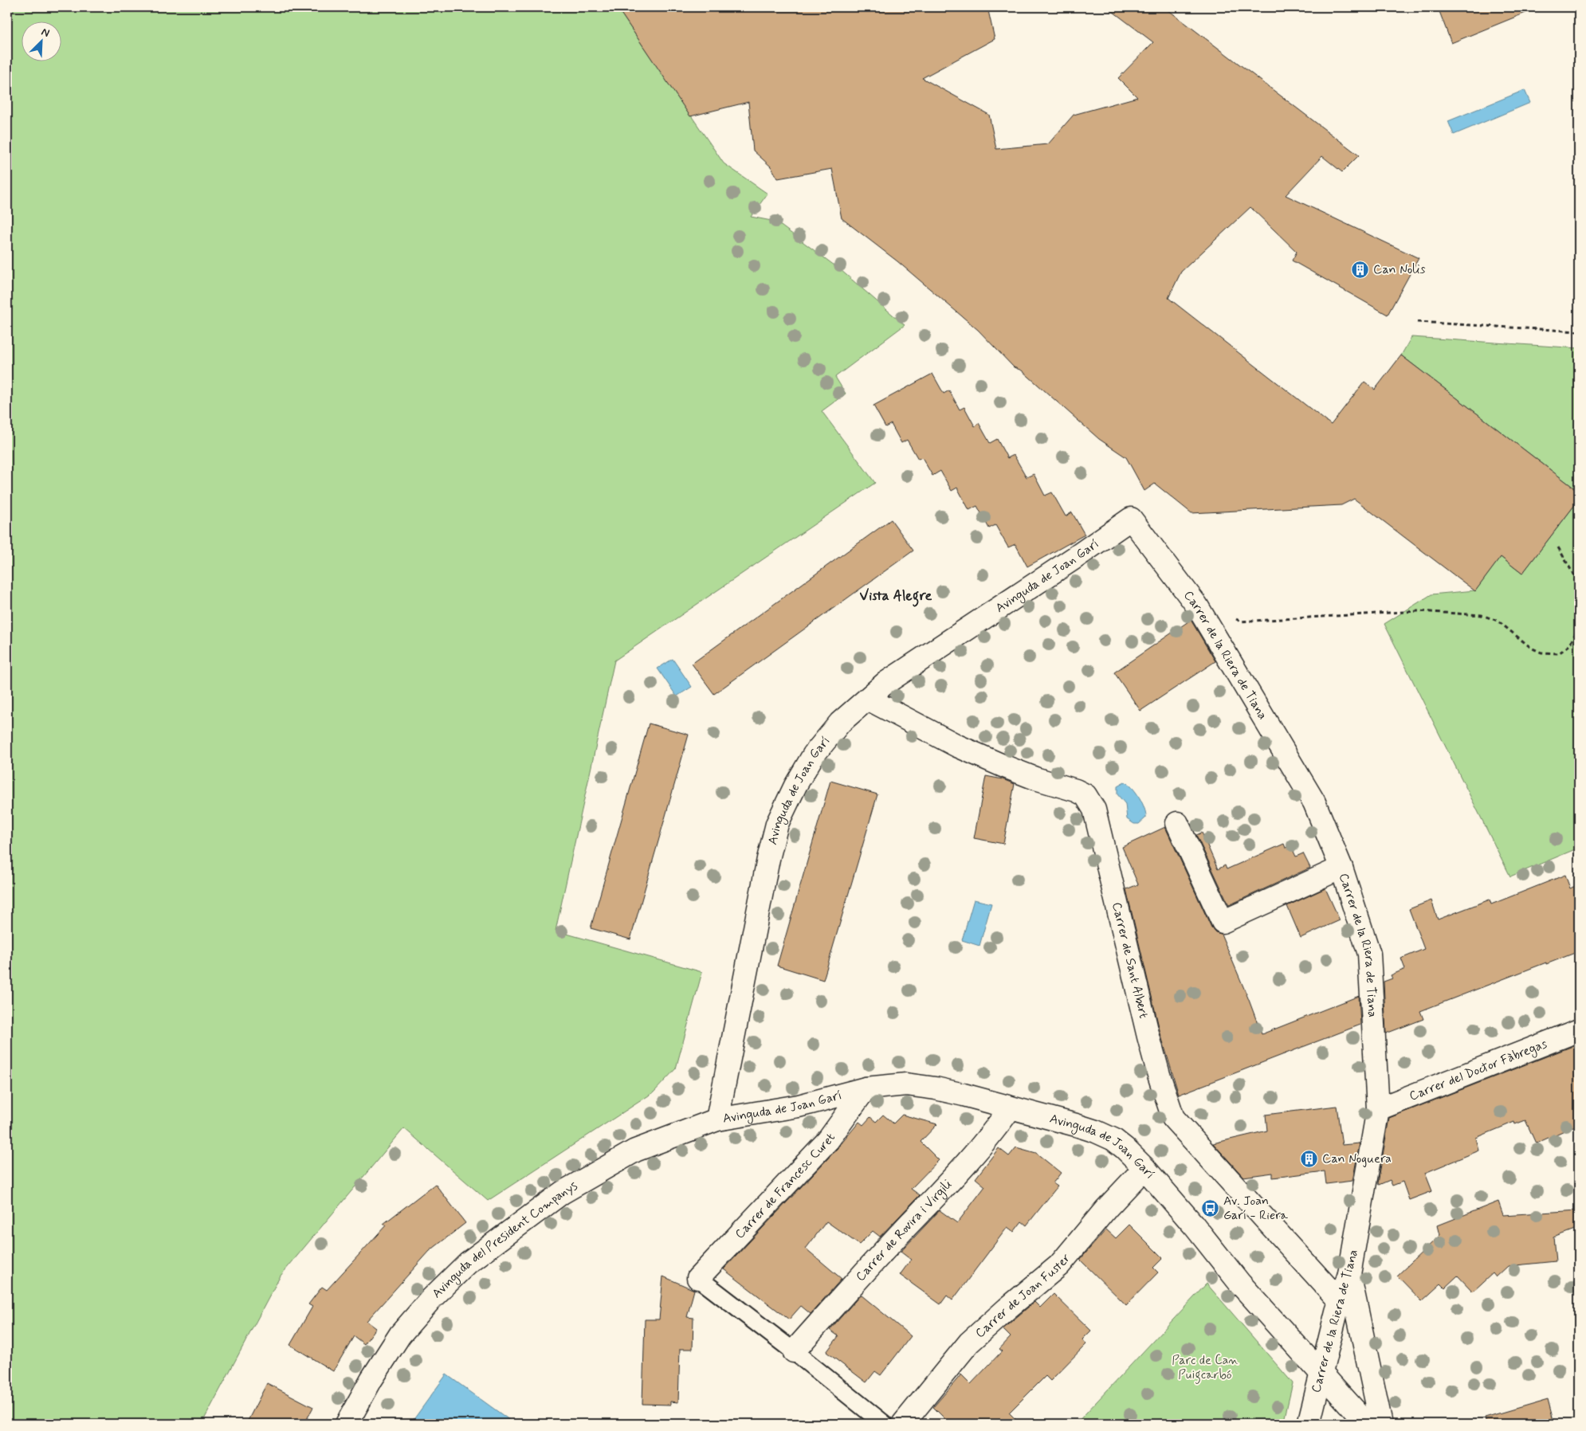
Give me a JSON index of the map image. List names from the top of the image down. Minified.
{"streets":{"street":["Avinguda de Joan Garí","Carrer de la Riera de Tiana","Carrer de Sant Albert","Carrer del Doctor Fàbregas","Carrer de Francesc Curet","Carrer de Rovira i Virgili","Avinguda del President Companys","Carrer de Joan Fuster"]},"crossings":[["Avinguda de Joan Garí","Carrer de la Riera de Tiana"],["Avinguda de Joan Garí","Carrer de Sant Albert"],["Avinguda de Joan Garí","Carrer de Francesc Curet"],["Avinguda de Joan Garí","Carrer de Rovira i Virgili"],["Avinguda de Joan Garí","Avinguda del President Companys"],["Avinguda de Joan Garí","Carrer de Joan Fuster"],["Carrer de la Riera de Tiana","Carrer de Sant Albert"],["Carrer de la Riera de Tiana","Carrer del Doctor Fàbregas"]],"districts":["Vista Alegre"],"parks":["Parc de Can Puigcarbó"],"places":{"building":["Can Nolis","Can Noguera"],"bus stop":["Av. Joan Garí - Riera"]},"north":"top right"}
